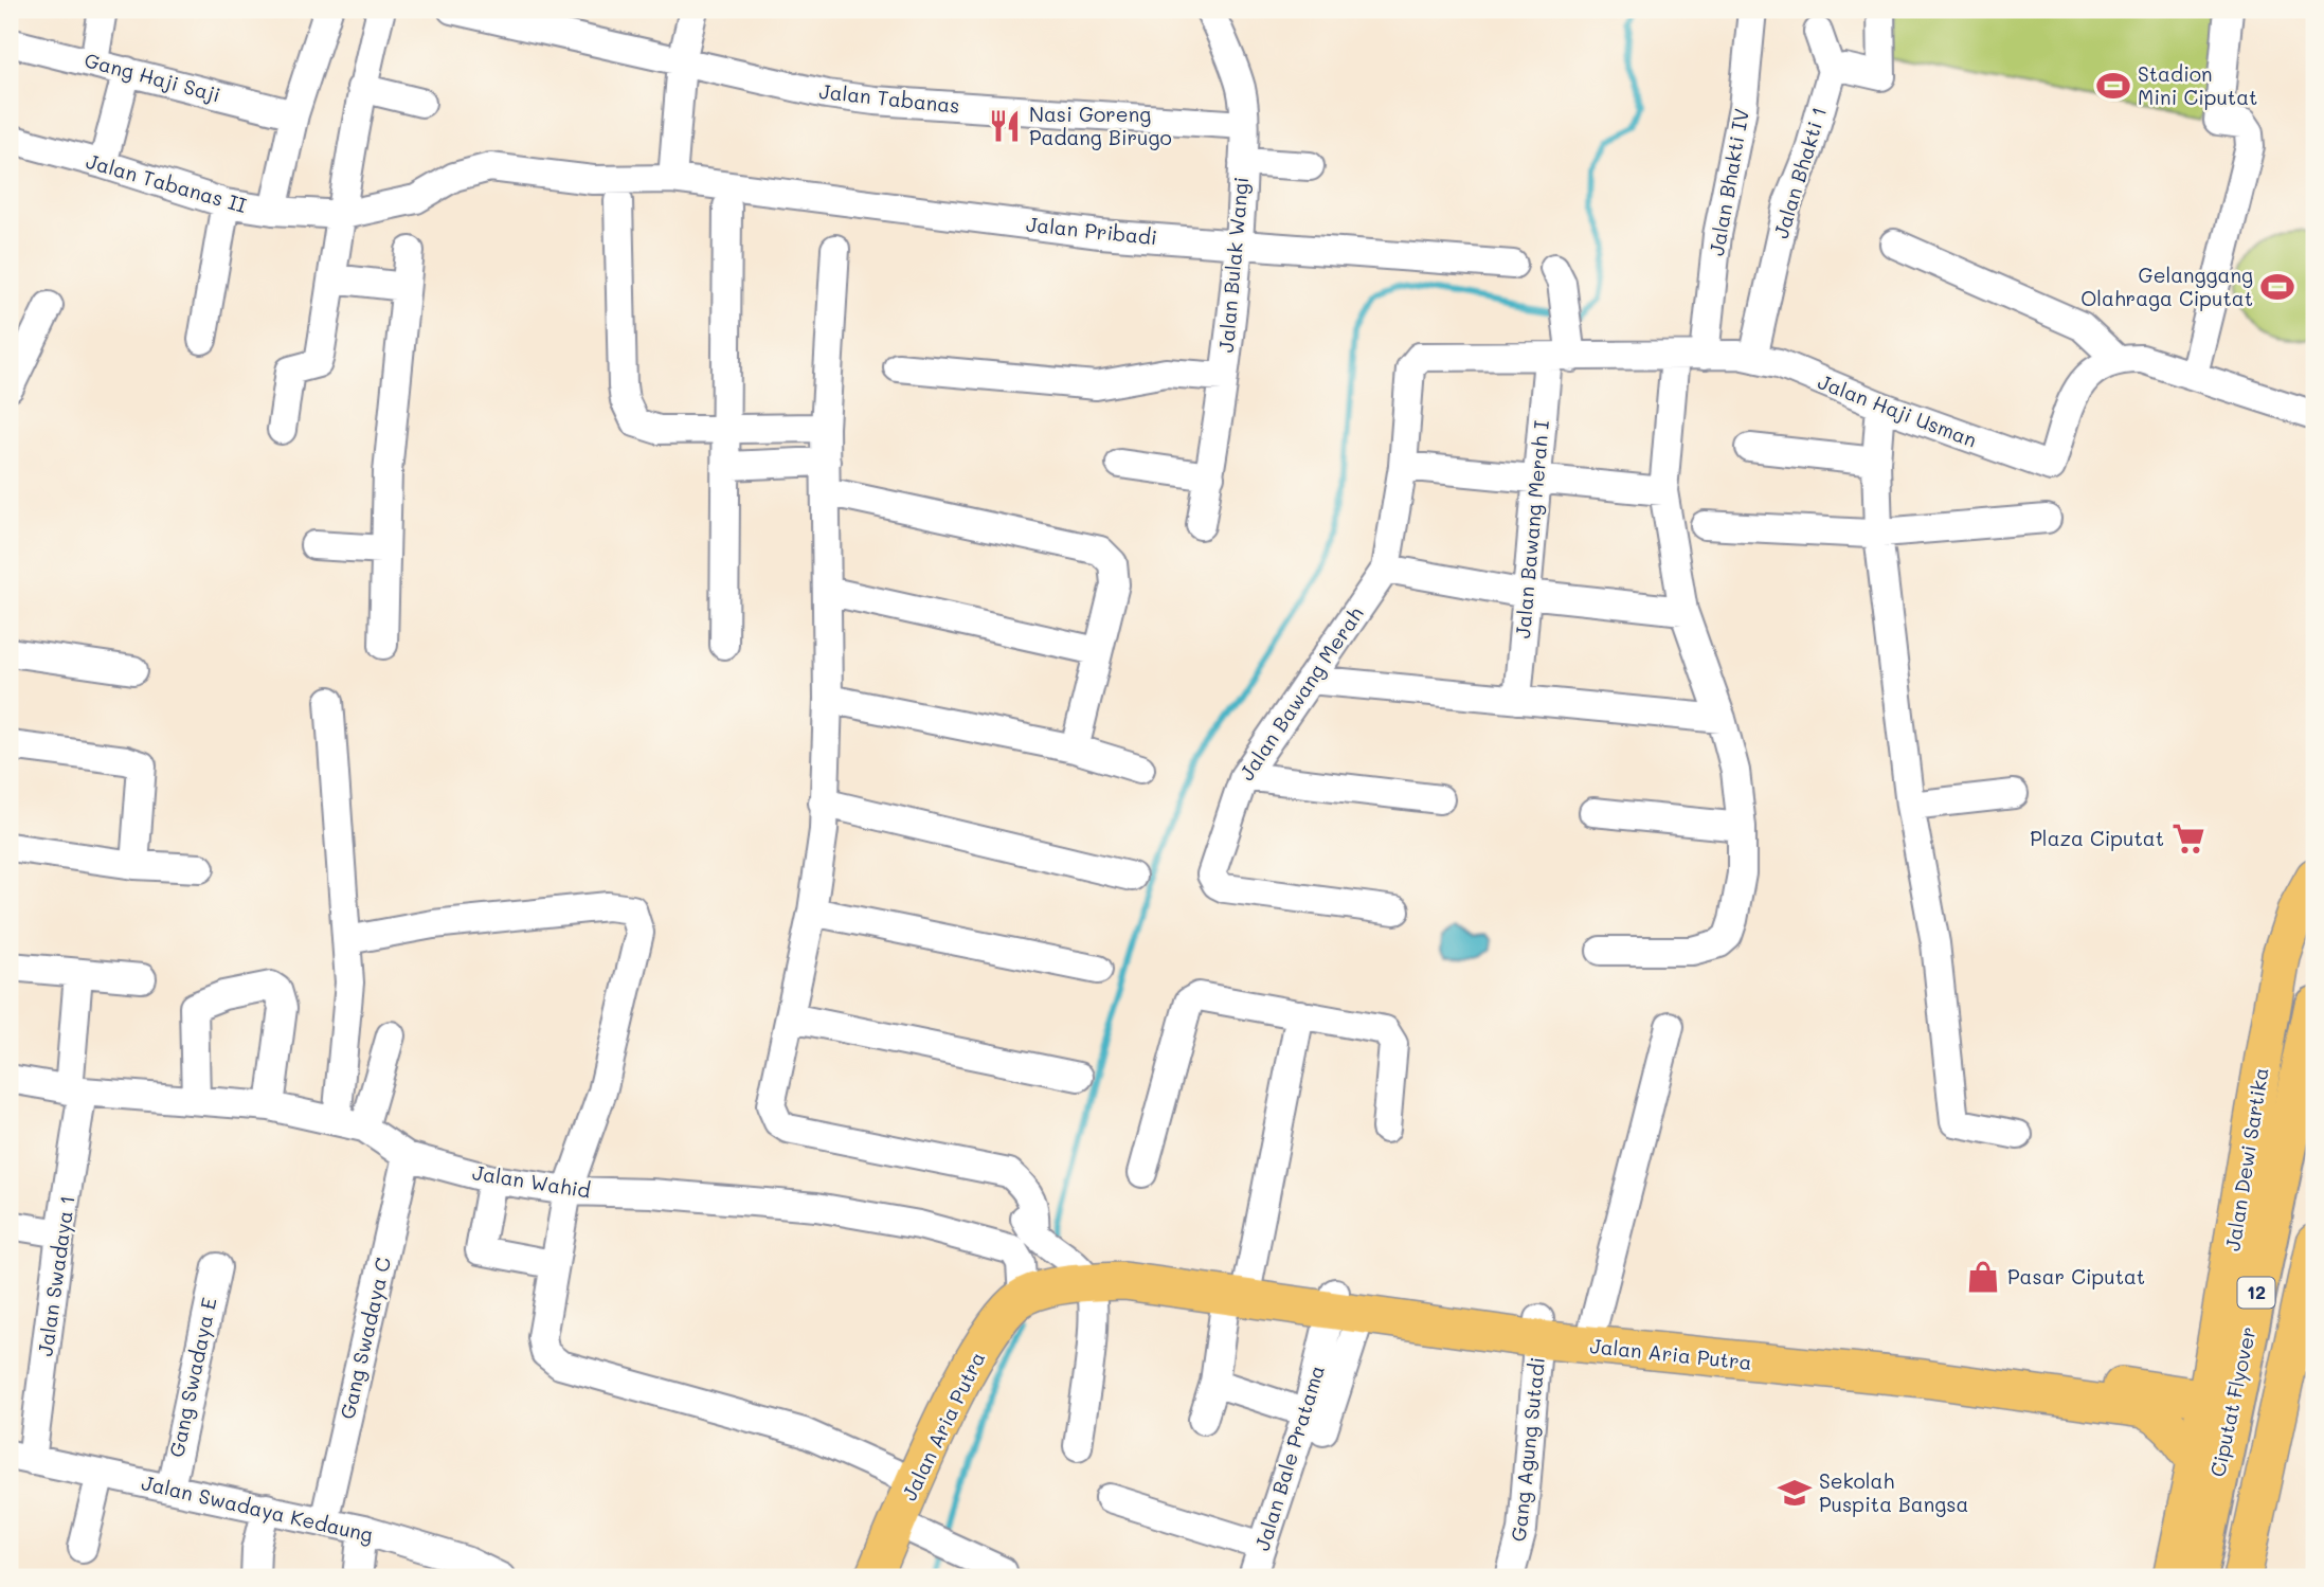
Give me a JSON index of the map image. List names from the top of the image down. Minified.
{"streets":{"highway":["12","Ciputat Flyover"],"main road":["Jalan Dewi Sartika","Jalan Aria Putra"],"street":["Gang Haji Saji","Jalan Tabanas","Jalan Bhakti 1","Jalan Bhakti IV","Jalan Tabanas II","Jalan Pribadi","Jalan Bulak Wangi","Jalan Haji Usman","Jalan Bawang Merah I","Jalan Bawang Merah","Jalan Wahid","Jalan Swadaya 1","Gang Swadaya C","Gang Swadaya E","Gang Agung Sutadi","Jalan Bale Pratama","Jalan Swadaya Kedaung"]},"crossings":[["Jalan Tabanas","Jalan Bulak Wangi"],["Jalan Bhakti 1","Jalan Haji Usman"],["Jalan Bhakti IV","Jalan Haji Usman"],["Jalan Tabanas II","Jalan Pribadi"],["Jalan Pribadi","Jalan Bulak Wangi"],["Jalan Haji Usman","Jalan Bawang Merah I"],["Jalan Haji Usman","Jalan Bawang Merah"],["Jalan Dewi Sartika","Jalan Aria Putra"],["Jalan Wahid","Jalan Swadaya 1"],["Jalan Wahid","Gang Swadaya C"],["Jalan Wahid","Jalan Aria Putra"],["Jalan Swadaya 1","Jalan Swadaya Kedaung"],["Gang Swadaya C","Jalan Swadaya Kedaung"],["Jalan Aria Putra","Gang Agung Sutadi"],["Jalan Aria Putra","Jalan Bale Pratama"],["Gang Swadaya E","Jalan Swadaya Kedaung"]],"places":{"sports":["Stadion Mini Ciputat","Gelanggang Olahraga Ciputat"],"restaurant":["Nasi Goreng Padang Birugo"],"supermarket":["Plaza Ciputat"],"shop":["Pasar Ciputat"],"school or university":["Sekolah Puspita Bangsa"]}}
